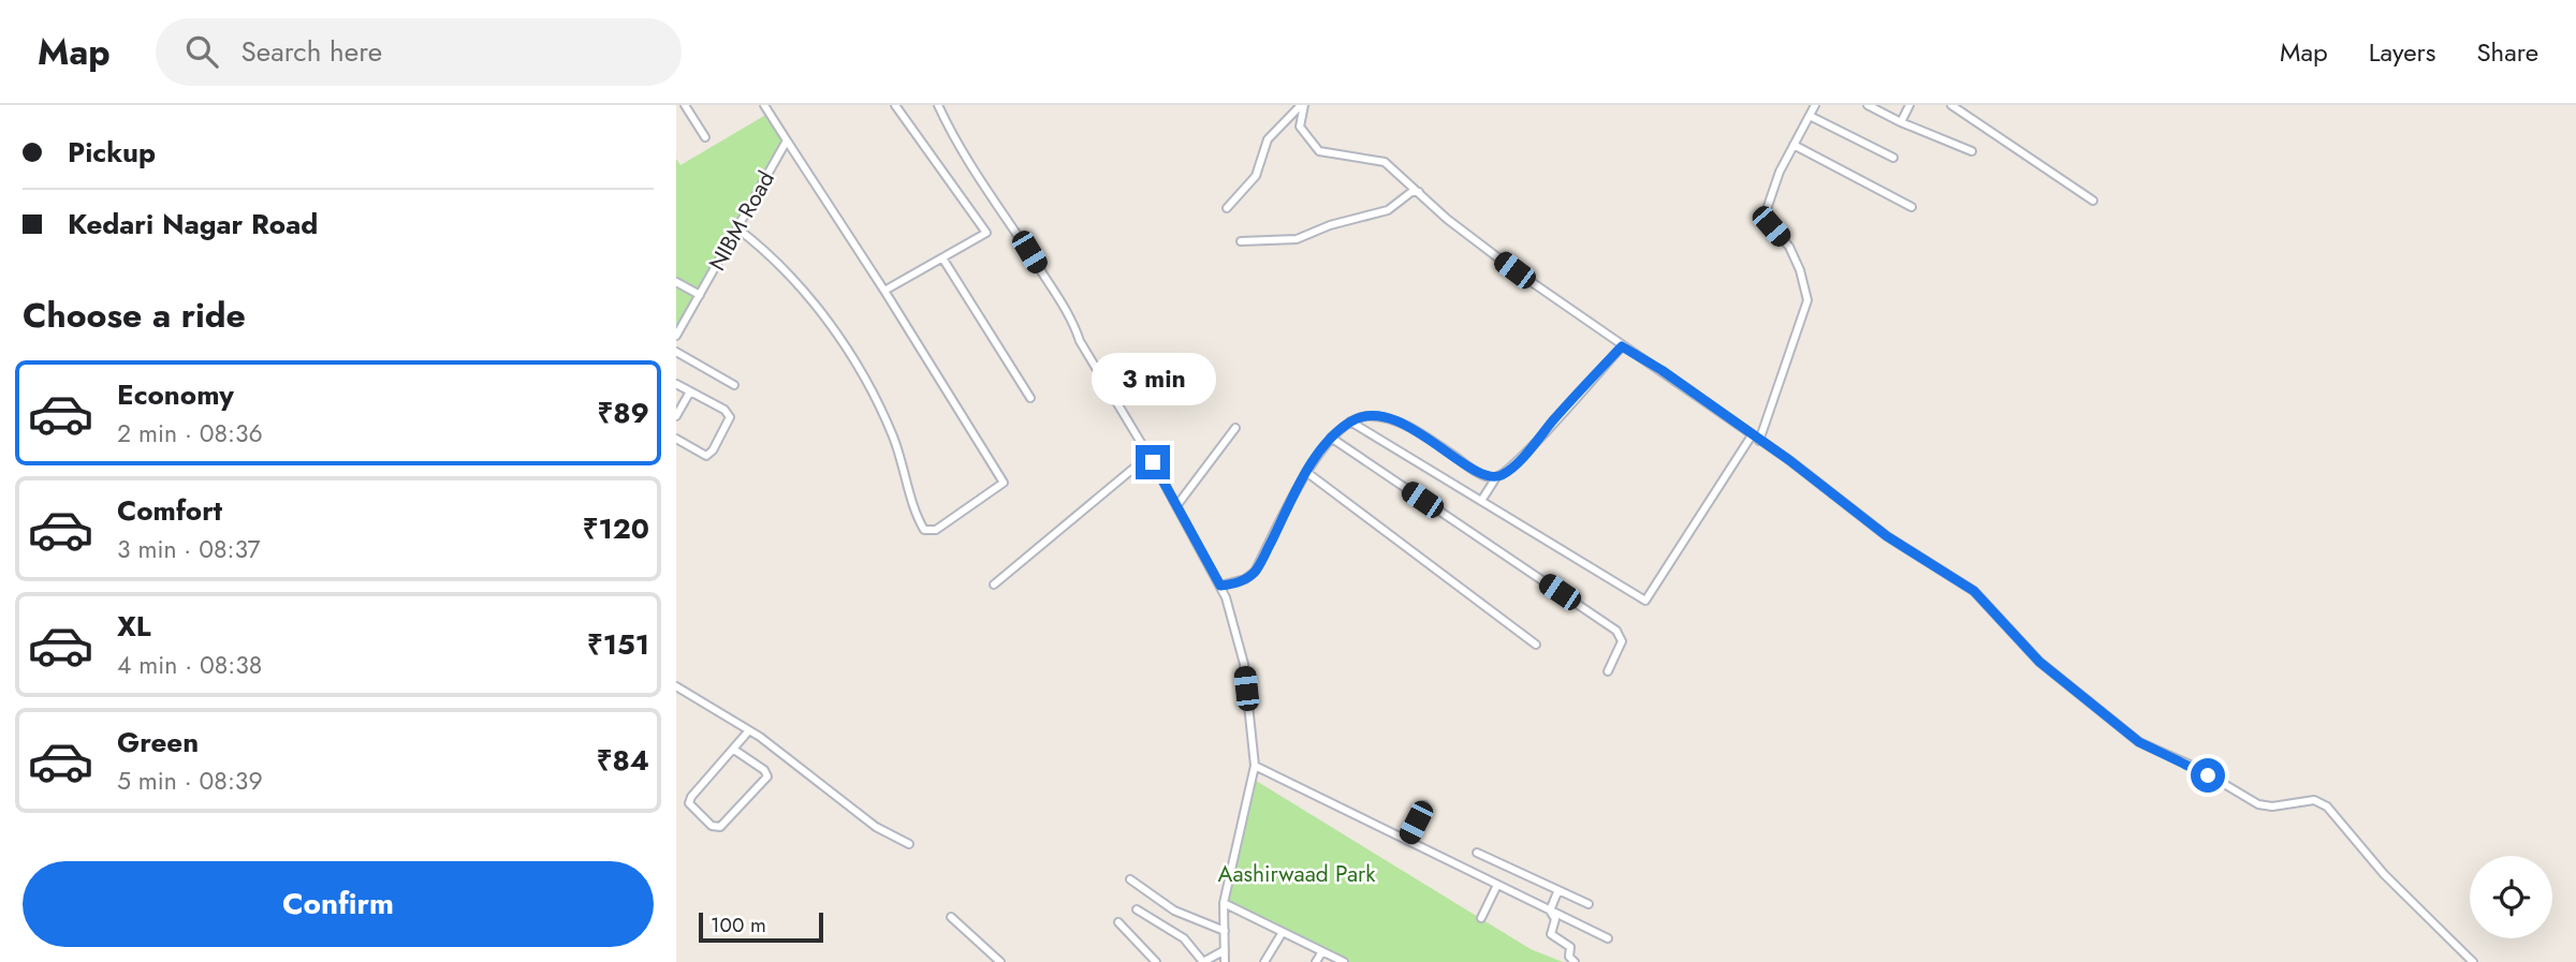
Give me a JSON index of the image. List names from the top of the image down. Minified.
{"streets":{"street":["NIBM Road"]},"parks":["Aashirwaad Park"],"scale_bar":"100 m","page":{"header":"Map","search":"Search here","nav":["Map","Layers","Share"],"banner":["Pickup","Kedari Nagar Road"],"heading":"Choose a ride","bubble":"3 min","list":[{"name":"Economy","note":"2 min · 08:36","value":"₹89"},{"name":"Comfort","note":"3 min · 08:37","value":"₹120"},{"name":"XL","note":"4 min · 08:38","value":"₹151"},{"name":"Green","note":"5 min · 08:39","value":"₹84"}],"buttons":"Confirm","scale":"100 m"}}
